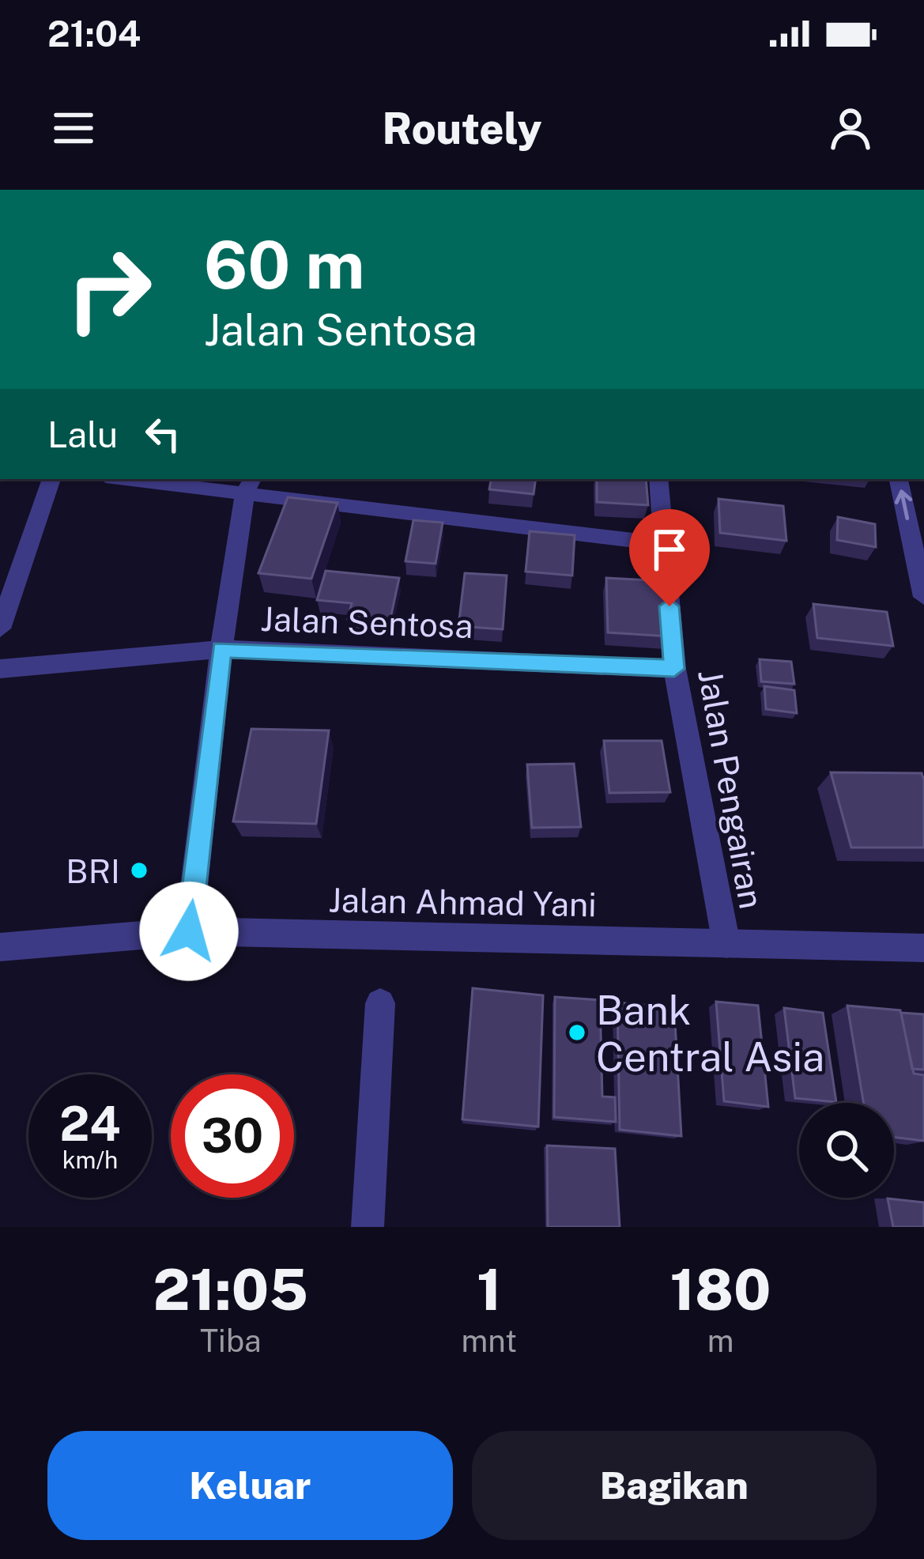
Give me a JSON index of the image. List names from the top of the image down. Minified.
{"streets":{"street":["Jalan Sentosa","Jalan Pengairan","Jalan Ahmad Yani"]},"crossings":[["Jalan Sentosa","Jalan Pengairan"],["Jalan Pengairan","Jalan Ahmad Yani"]],"places":["BRI","Bank Central Asia"],"page":{"status":"21:04","header":"Routely","turn":["60 m","Jalan Sentosa"],"then":"Lalu","speed":"24 km/h","limit":"30","eta":["21:05","Tiba","1","mnt","180","m"],"buttons":["Keluar","Bagikan"]}}
